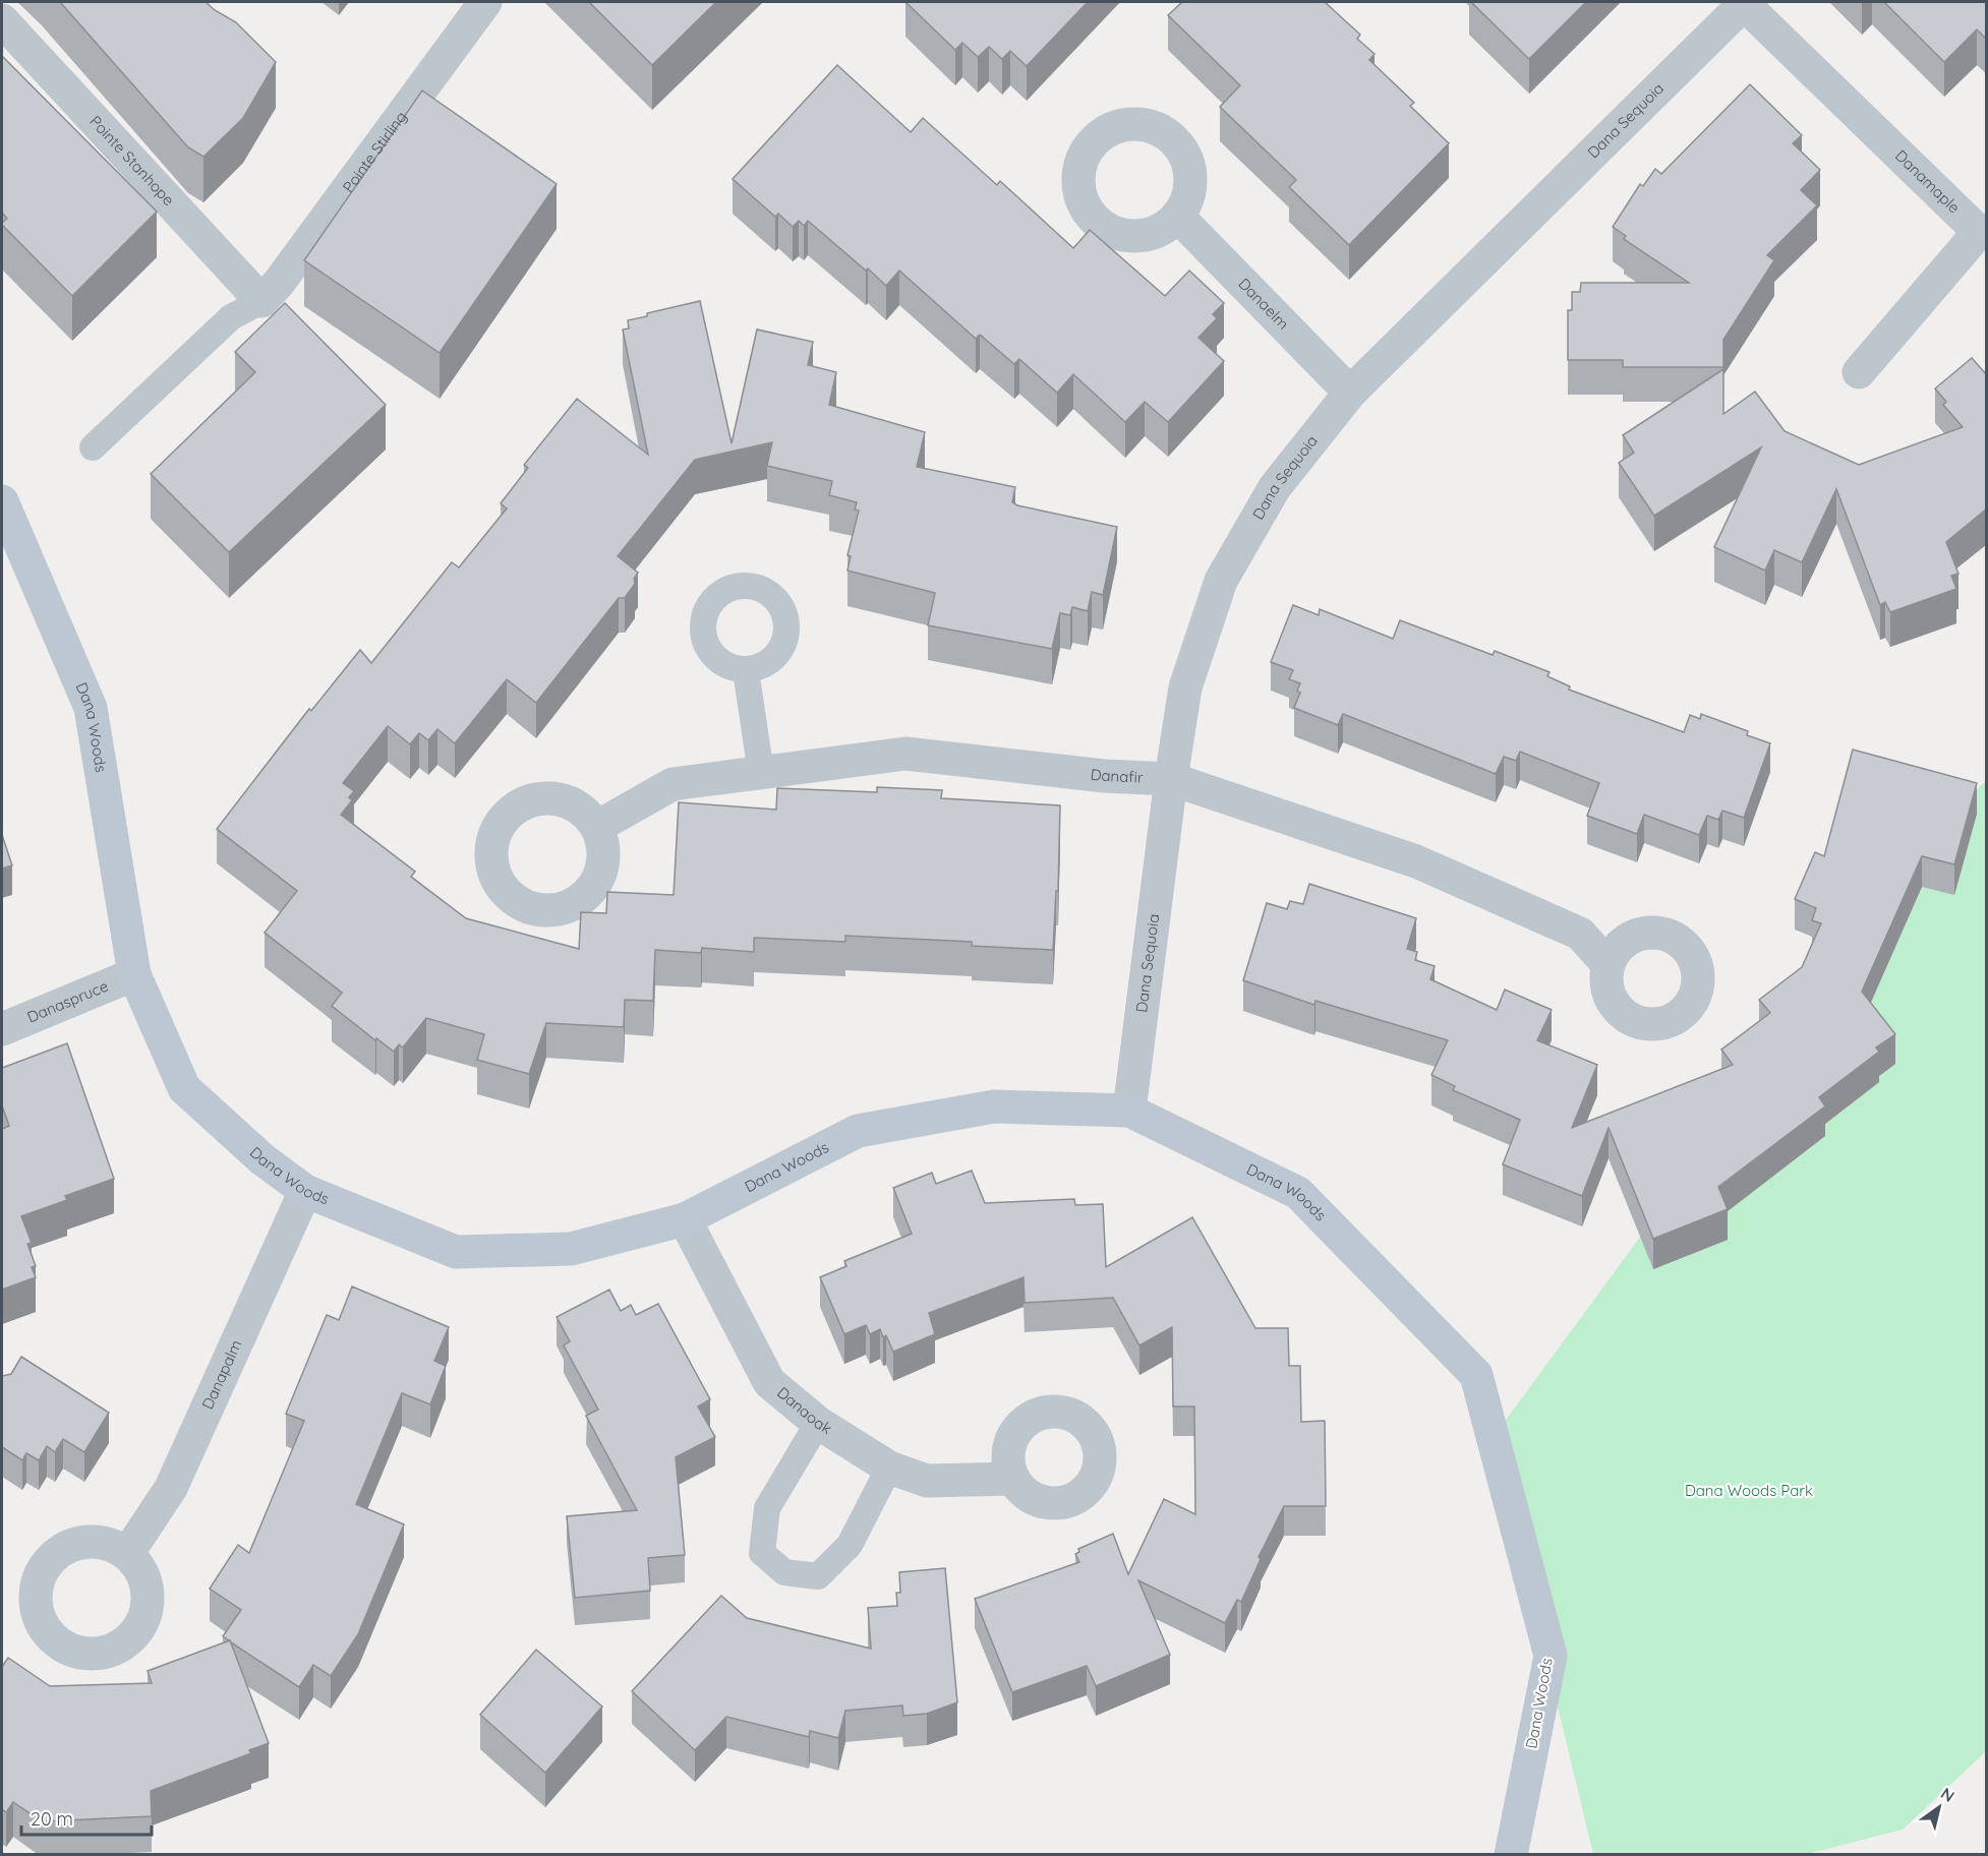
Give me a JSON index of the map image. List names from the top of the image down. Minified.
{"streets":{"street":["Dana Sequoia","Pointe Stirling","Pointe Stanhope","Danamaple","Danaelm","Dana Woods","Danafir","Danaspruce","Danapalm","Danaoak"]},"crossings":[["Dana Sequoia","Danamaple"],["Dana Sequoia","Danaelm"],["Dana Sequoia","Dana Woods"],["Dana Sequoia","Danafir"],["Pointe Stirling","Pointe Stanhope"],["Dana Woods","Danaspruce"],["Dana Woods","Danapalm"],["Dana Woods","Danaoak"]],"parks":["Dana Woods Park"],"scale_bar":"20 m","north":"top right"}
